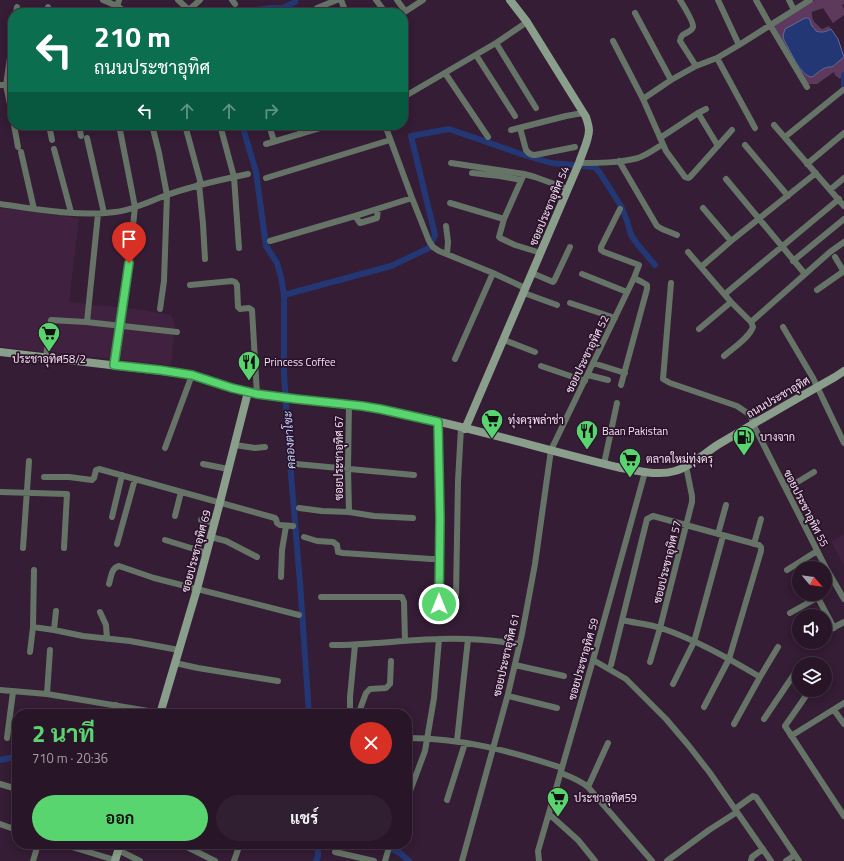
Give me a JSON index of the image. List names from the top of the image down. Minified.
{"streets":{"main road":["ซอยประชาอุทิศ 54","ถนนประชาอุทิศ","ซอยประชาอุทิศ 69"],"street":["ซอยประชาอุทิศ 52","ซอยประชาอุทิศ 67","ซอยประชาอุทิศ 55","ซอยประชาอุทิศ 57","ซอยประชาอุทิศ 61","ซอยประชาอุทิศ 59"]},"crossings":[["ซอยประชาอุทิศ 54","ถนนประชาอุทิศ"],["ซอยประชาอุทิศ 52","ถนนประชาอุทิศ"],["ซอยประชาอุทิศ 52","ซอยประชาอุทิศ 61"],["ถนนประชาอุทิศ","ซอยประชาอุทิศ 67"],["ถนนประชาอุทิศ","ซอยประชาอุทิศ 55"],["ถนนประชาอุทิศ","ซอยประชาอุทิศ 69"],["ถนนประชาอุทิศ","ซอยประชาอุทิศ 57"],["ถนนประชาอุทิศ","ซอยประชาอุทิศ 61"],["ถนนประชาอุทิศ","ซอยประชาอุทิศ 59"]],"water":["คลองตาโซะ"],"places":{"supermarket":["ประชาอุทิศ58/2","ทุ่งครุพล่าช่า","ตลาดใหม่ทุ่งครุ","ประชาอุทิศ59"],"restaurant":["Princess Coffee","Baan Pakistan"],"fuel station":["บางจาก"]},"north":"bottom right","page":{"turn":["210 m","ถนนประชาอุทิศ"],"heading":["2 นาที","710 m · 20:36"],"buttons":["ออก","แชร์"]}}
